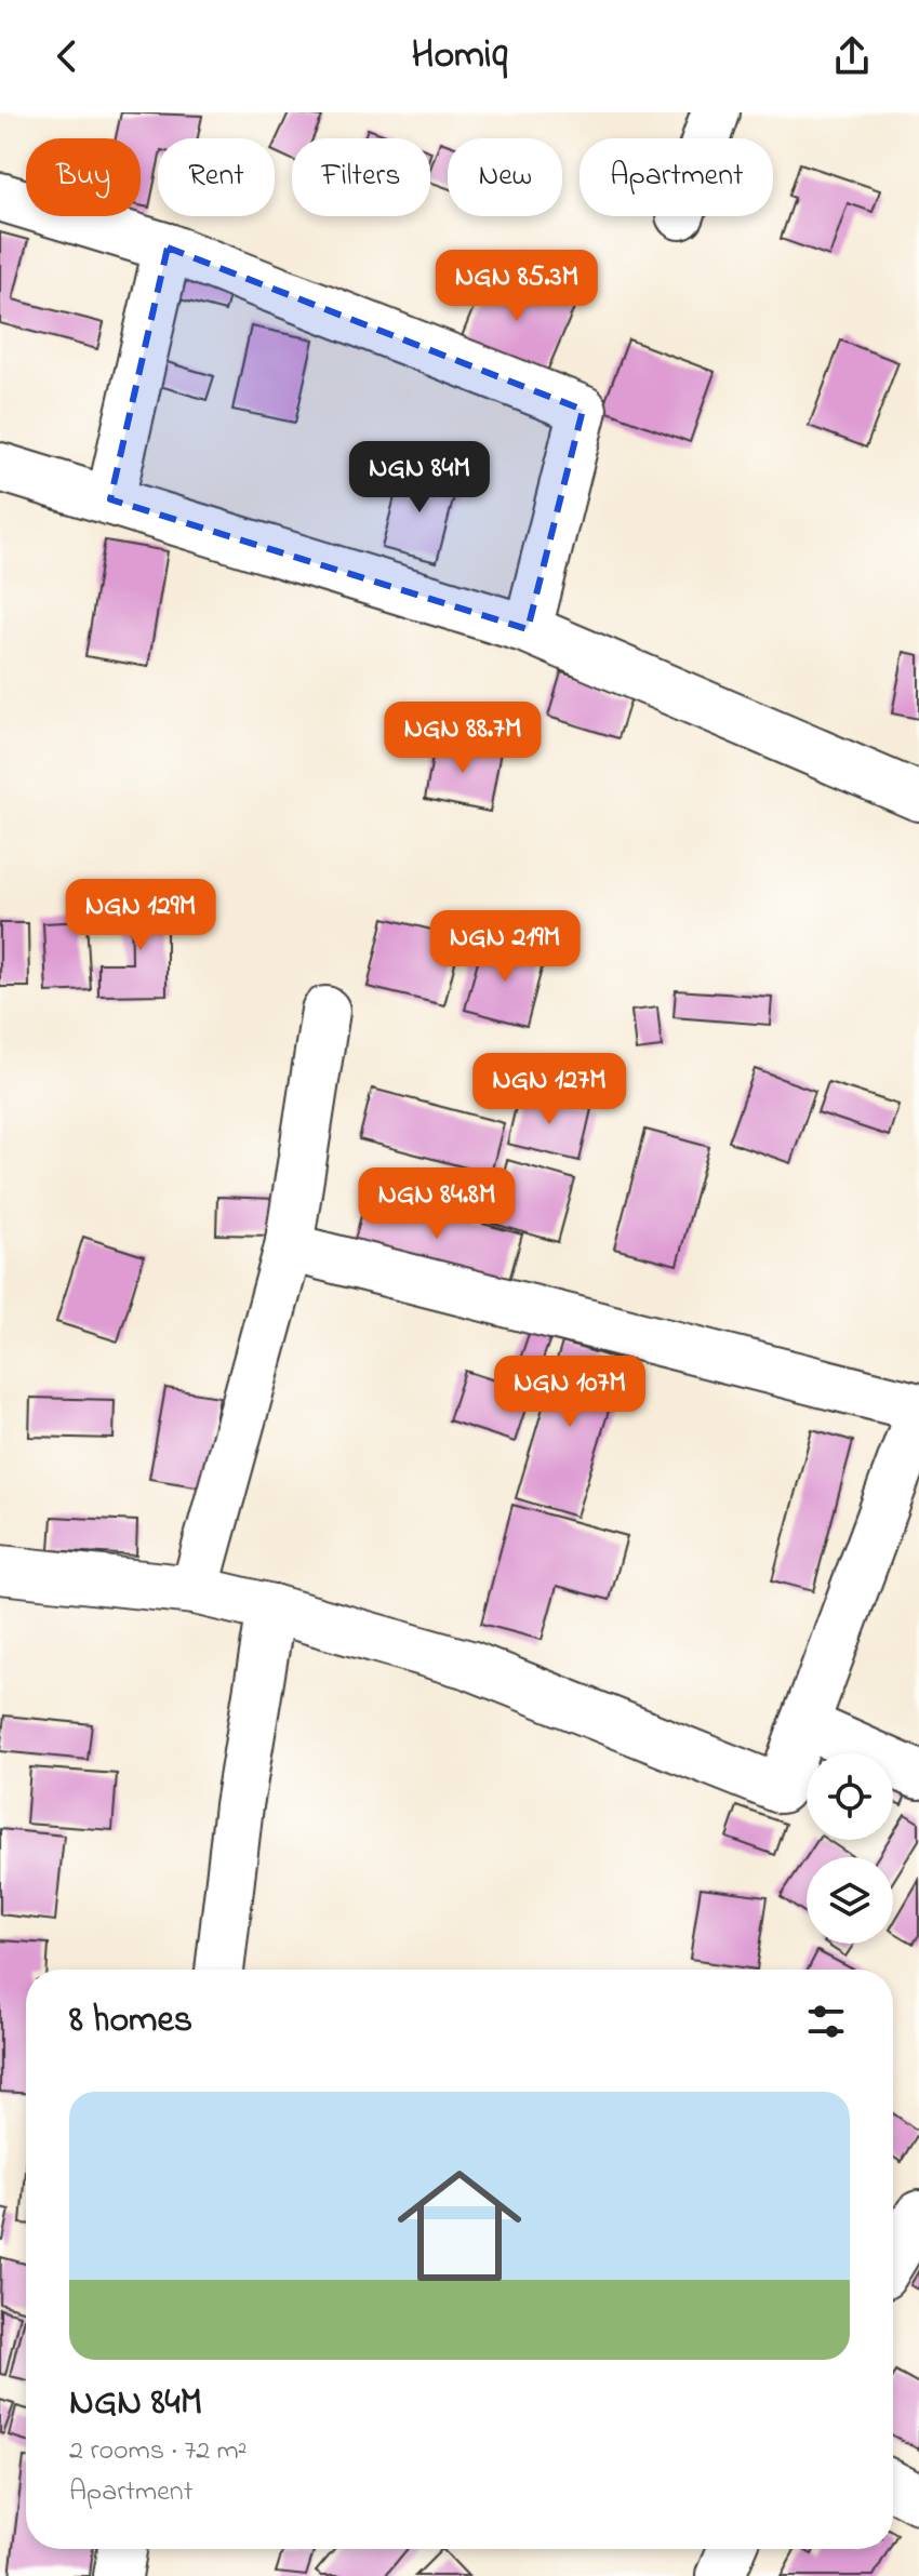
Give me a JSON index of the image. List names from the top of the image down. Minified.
{"page":{"header":"Homiq","chip":["Buy","Rent","Filters","New","Apartment"],"price":["NGN 85.3M","NGN 84M","NGN 88.7M","NGN 129M","NGN 219M","NGN 127M","NGN 84.8M","NGN 107M"],"heading":"8 homes","list":[{"name":"NGN 84M","note":"2 rooms · 72 m² · Apartment"}]}}
